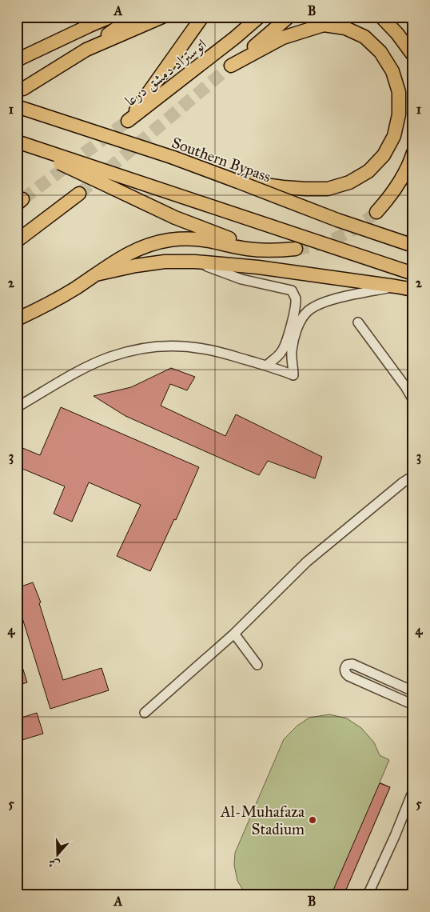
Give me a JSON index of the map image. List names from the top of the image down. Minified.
{"streets":{"highway":["اتوستراد دمشق درعا","Southern Bypass"]},"places":["Al-Muhafaza Stadium"],"north":"bottom","grid":{"columns":["A","B"],"rows":["1","2","3","4","5"]}}
